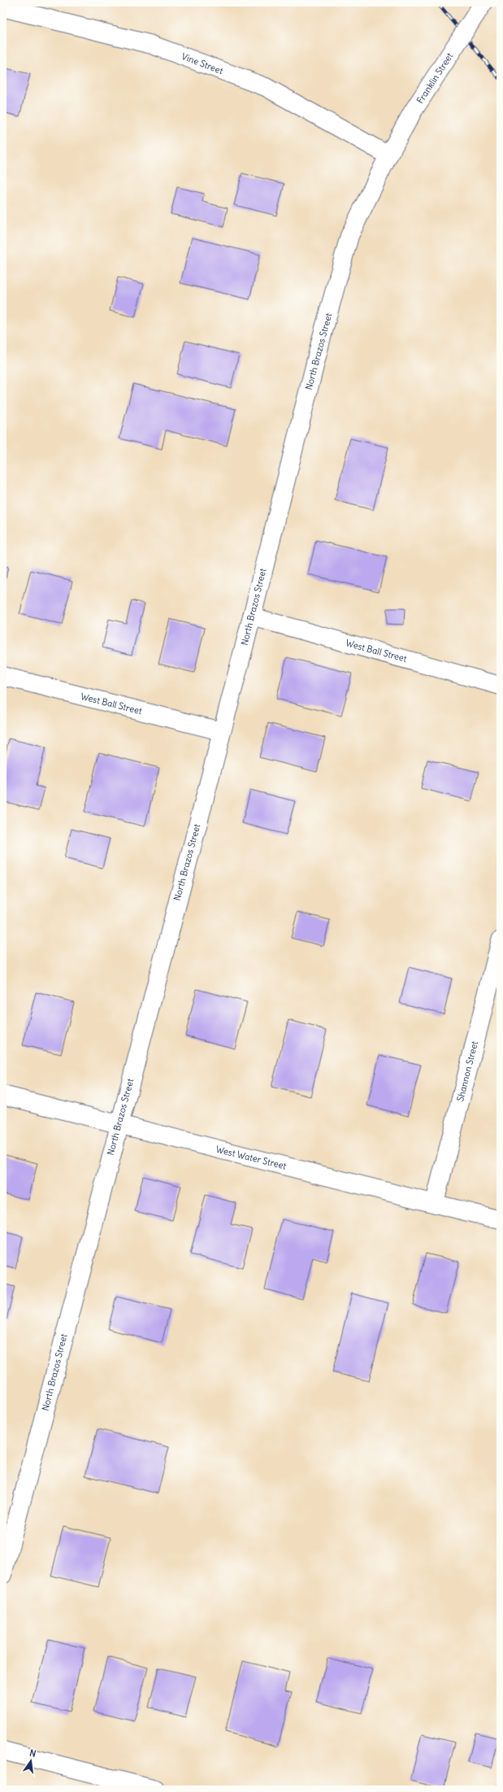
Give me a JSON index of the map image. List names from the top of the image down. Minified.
{"streets":{"street":["Vine Street","Franklin Street","North Brazos Street","West Ball Street","Shannon Street","West Water Street"]},"crossings":[["Vine Street","Franklin Street"],["Vine Street","North Brazos Street"],["Franklin Street","North Brazos Street"],["North Brazos Street","West Ball Street"],["North Brazos Street","West Water Street"],["Shannon Street","West Water Street"]],"north":"top"}
